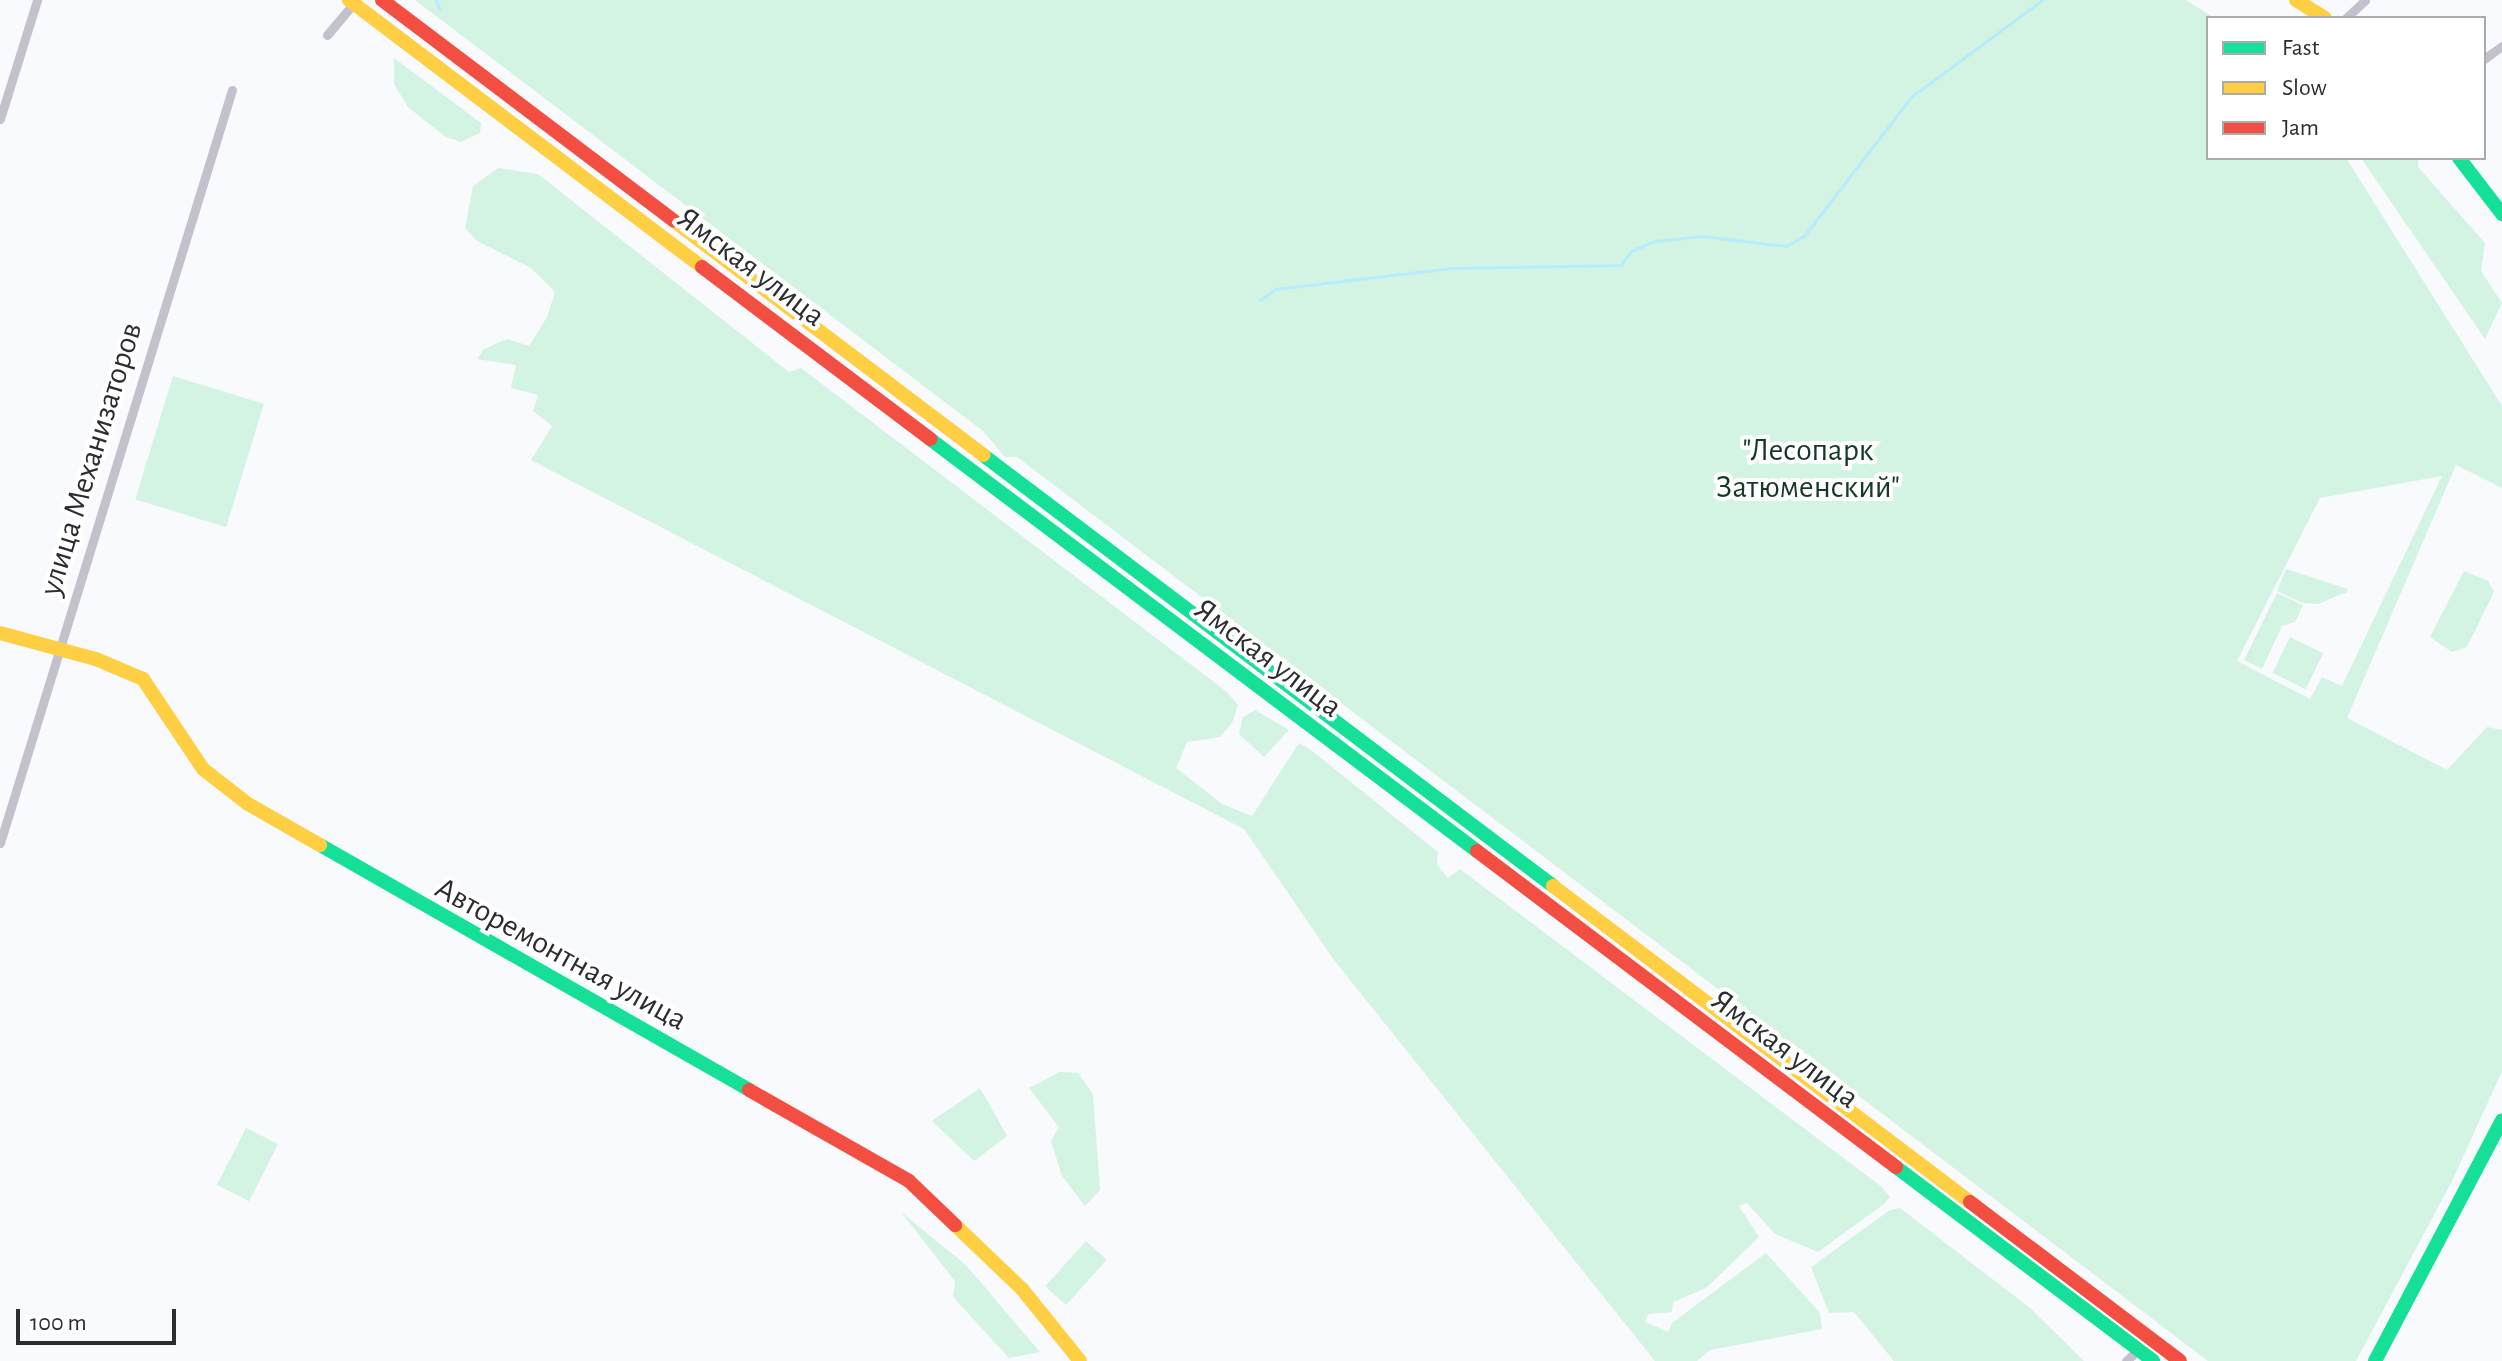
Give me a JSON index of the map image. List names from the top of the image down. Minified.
{"streets":{"main road":["Ямская улица","Авторемонтная улица"],"street":["улица Механизаторов"]},"crossings":[["улица Механизаторов","Авторемонтная улица"]],"parks":["\"Лесопарк Затюменский\""],"legend":["Fast","Slow","Jam"],"scale_bar":"100 m"}
